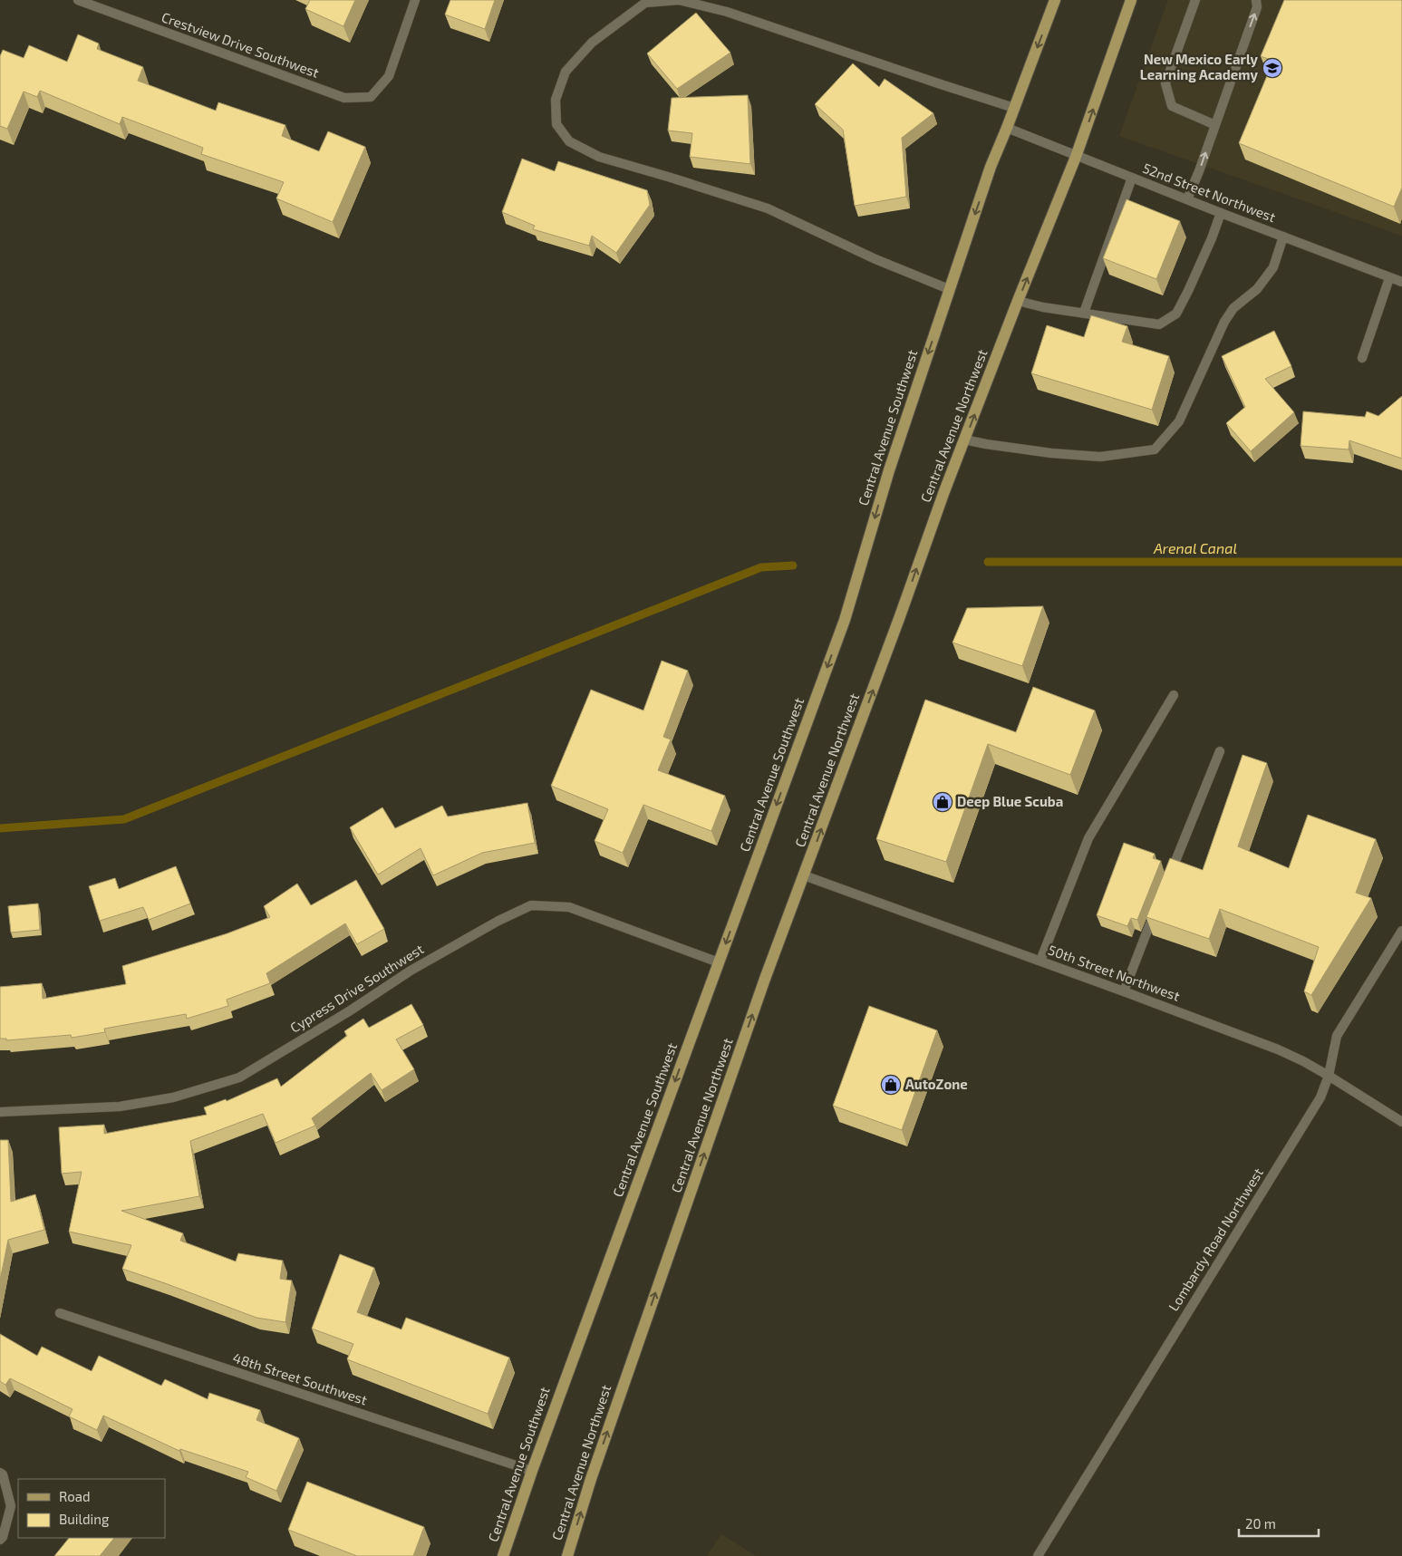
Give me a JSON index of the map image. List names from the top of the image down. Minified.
{"streets":{"main road":["Central Avenue Northwest","Central Avenue Southwest"],"street":["Crestview Drive Southwest","52nd Street Northwest","50th Street Northwest","Cypress Drive Southwest","Lombardy Road Northwest","48th Street Southwest"]},"crossings":[["52nd Street Northwest","Central Avenue Northwest"],["52nd Street Northwest","Central Avenue Southwest"],["Central Avenue Northwest","50th Street Northwest"],["Central Avenue Southwest","Cypress Drive Southwest"],["Central Avenue Southwest","48th Street Southwest"],["50th Street Northwest","Lombardy Road Northwest"]],"one_way":["Central Avenue Northwest","Central Avenue Southwest"],"water":["Arenal Canal"],"places":{"school or university":["New Mexico Early Learning Academy"],"shop":["Deep Blue Scuba","AutoZone"]},"legend":["Road","Building"],"scale_bar":"20 m"}
